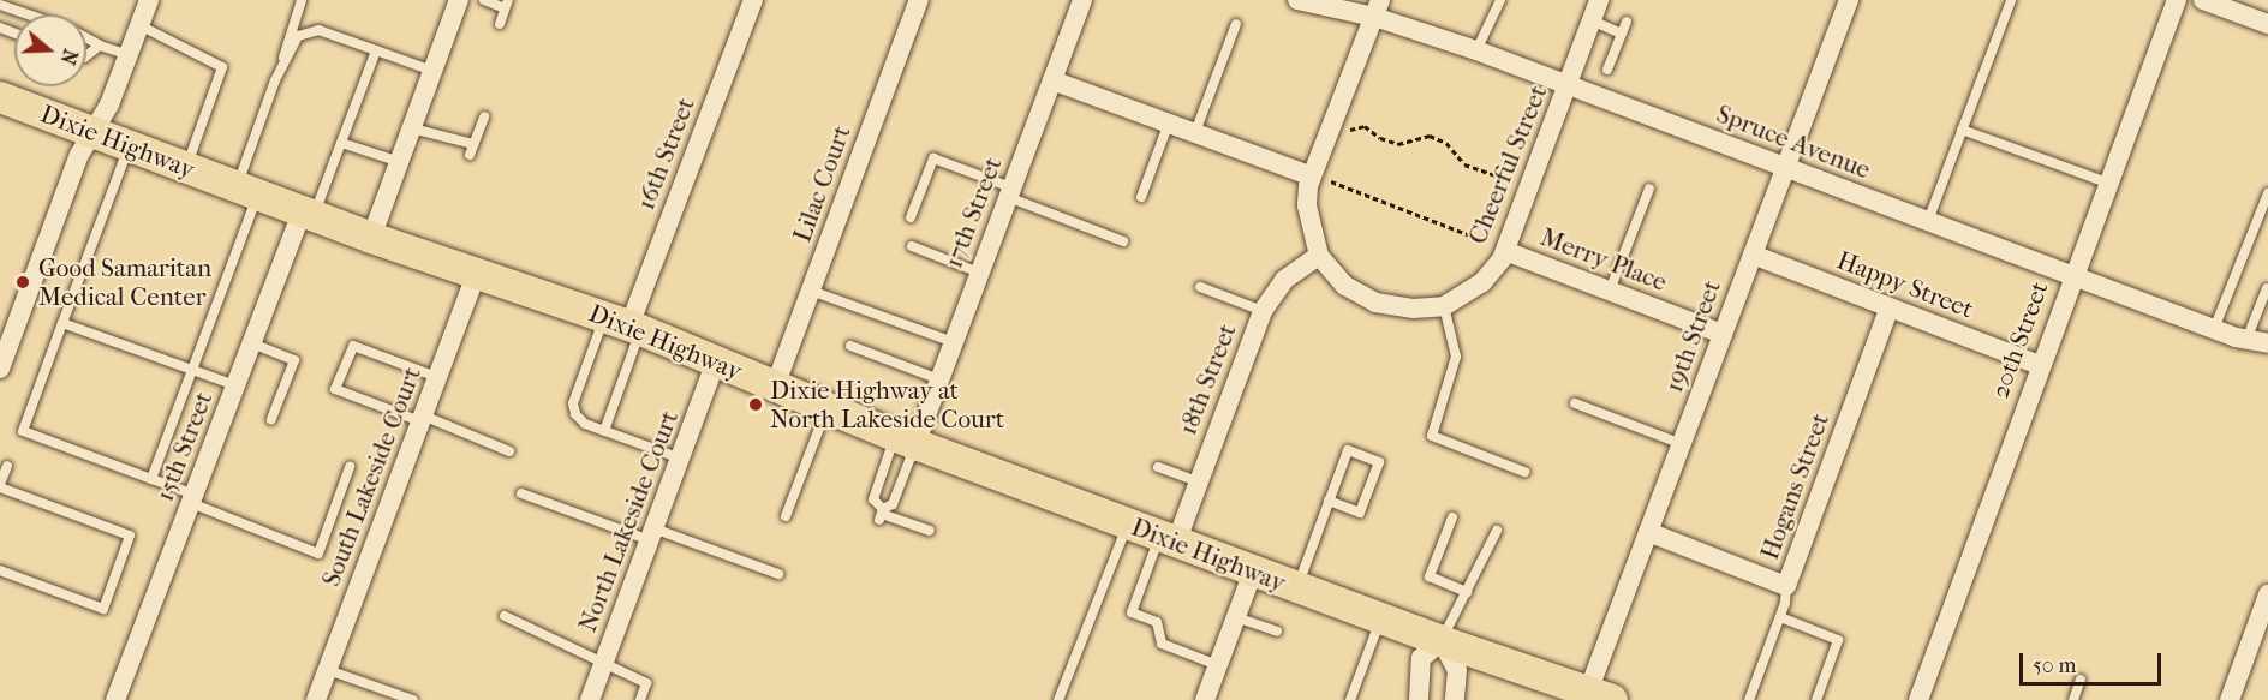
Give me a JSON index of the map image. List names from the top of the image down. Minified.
{"streets":{"main road":["Dixie Highway"],"street":["Spruce Avenue","16th Street","Cheerful Street","Lilac Court","17th Street","Merry Place","Happy Street","19th Street","20th Street","18th Street","15th Street","South Lakeside Court","Hogans Street","North Lakeside Court"]},"crossings":[["Dixie Highway","16th Street"],["Dixie Highway","Lilac Court"],["Dixie Highway","17th Street"],["Dixie Highway","19th Street"],["Dixie Highway","18th Street"],["Dixie Highway","15th Street"],["Dixie Highway","South Lakeside Court"],["Dixie Highway","North Lakeside Court"],["Spruce Avenue","Cheerful Street"],["Spruce Avenue","19th Street"],["Spruce Avenue","20th Street"],["Cheerful Street","Merry Place"],["Cheerful Street","18th Street"],["Merry Place","19th Street"],["Happy Street","19th Street"],["Happy Street","20th Street"],["Happy Street","Hogans Street"],["19th Street","Hogans Street"]],"places":["Good Samaritan Medical Center","Dixie Highway at North Lakeside Court"],"scale_bar":"50 m","north":"right"}
